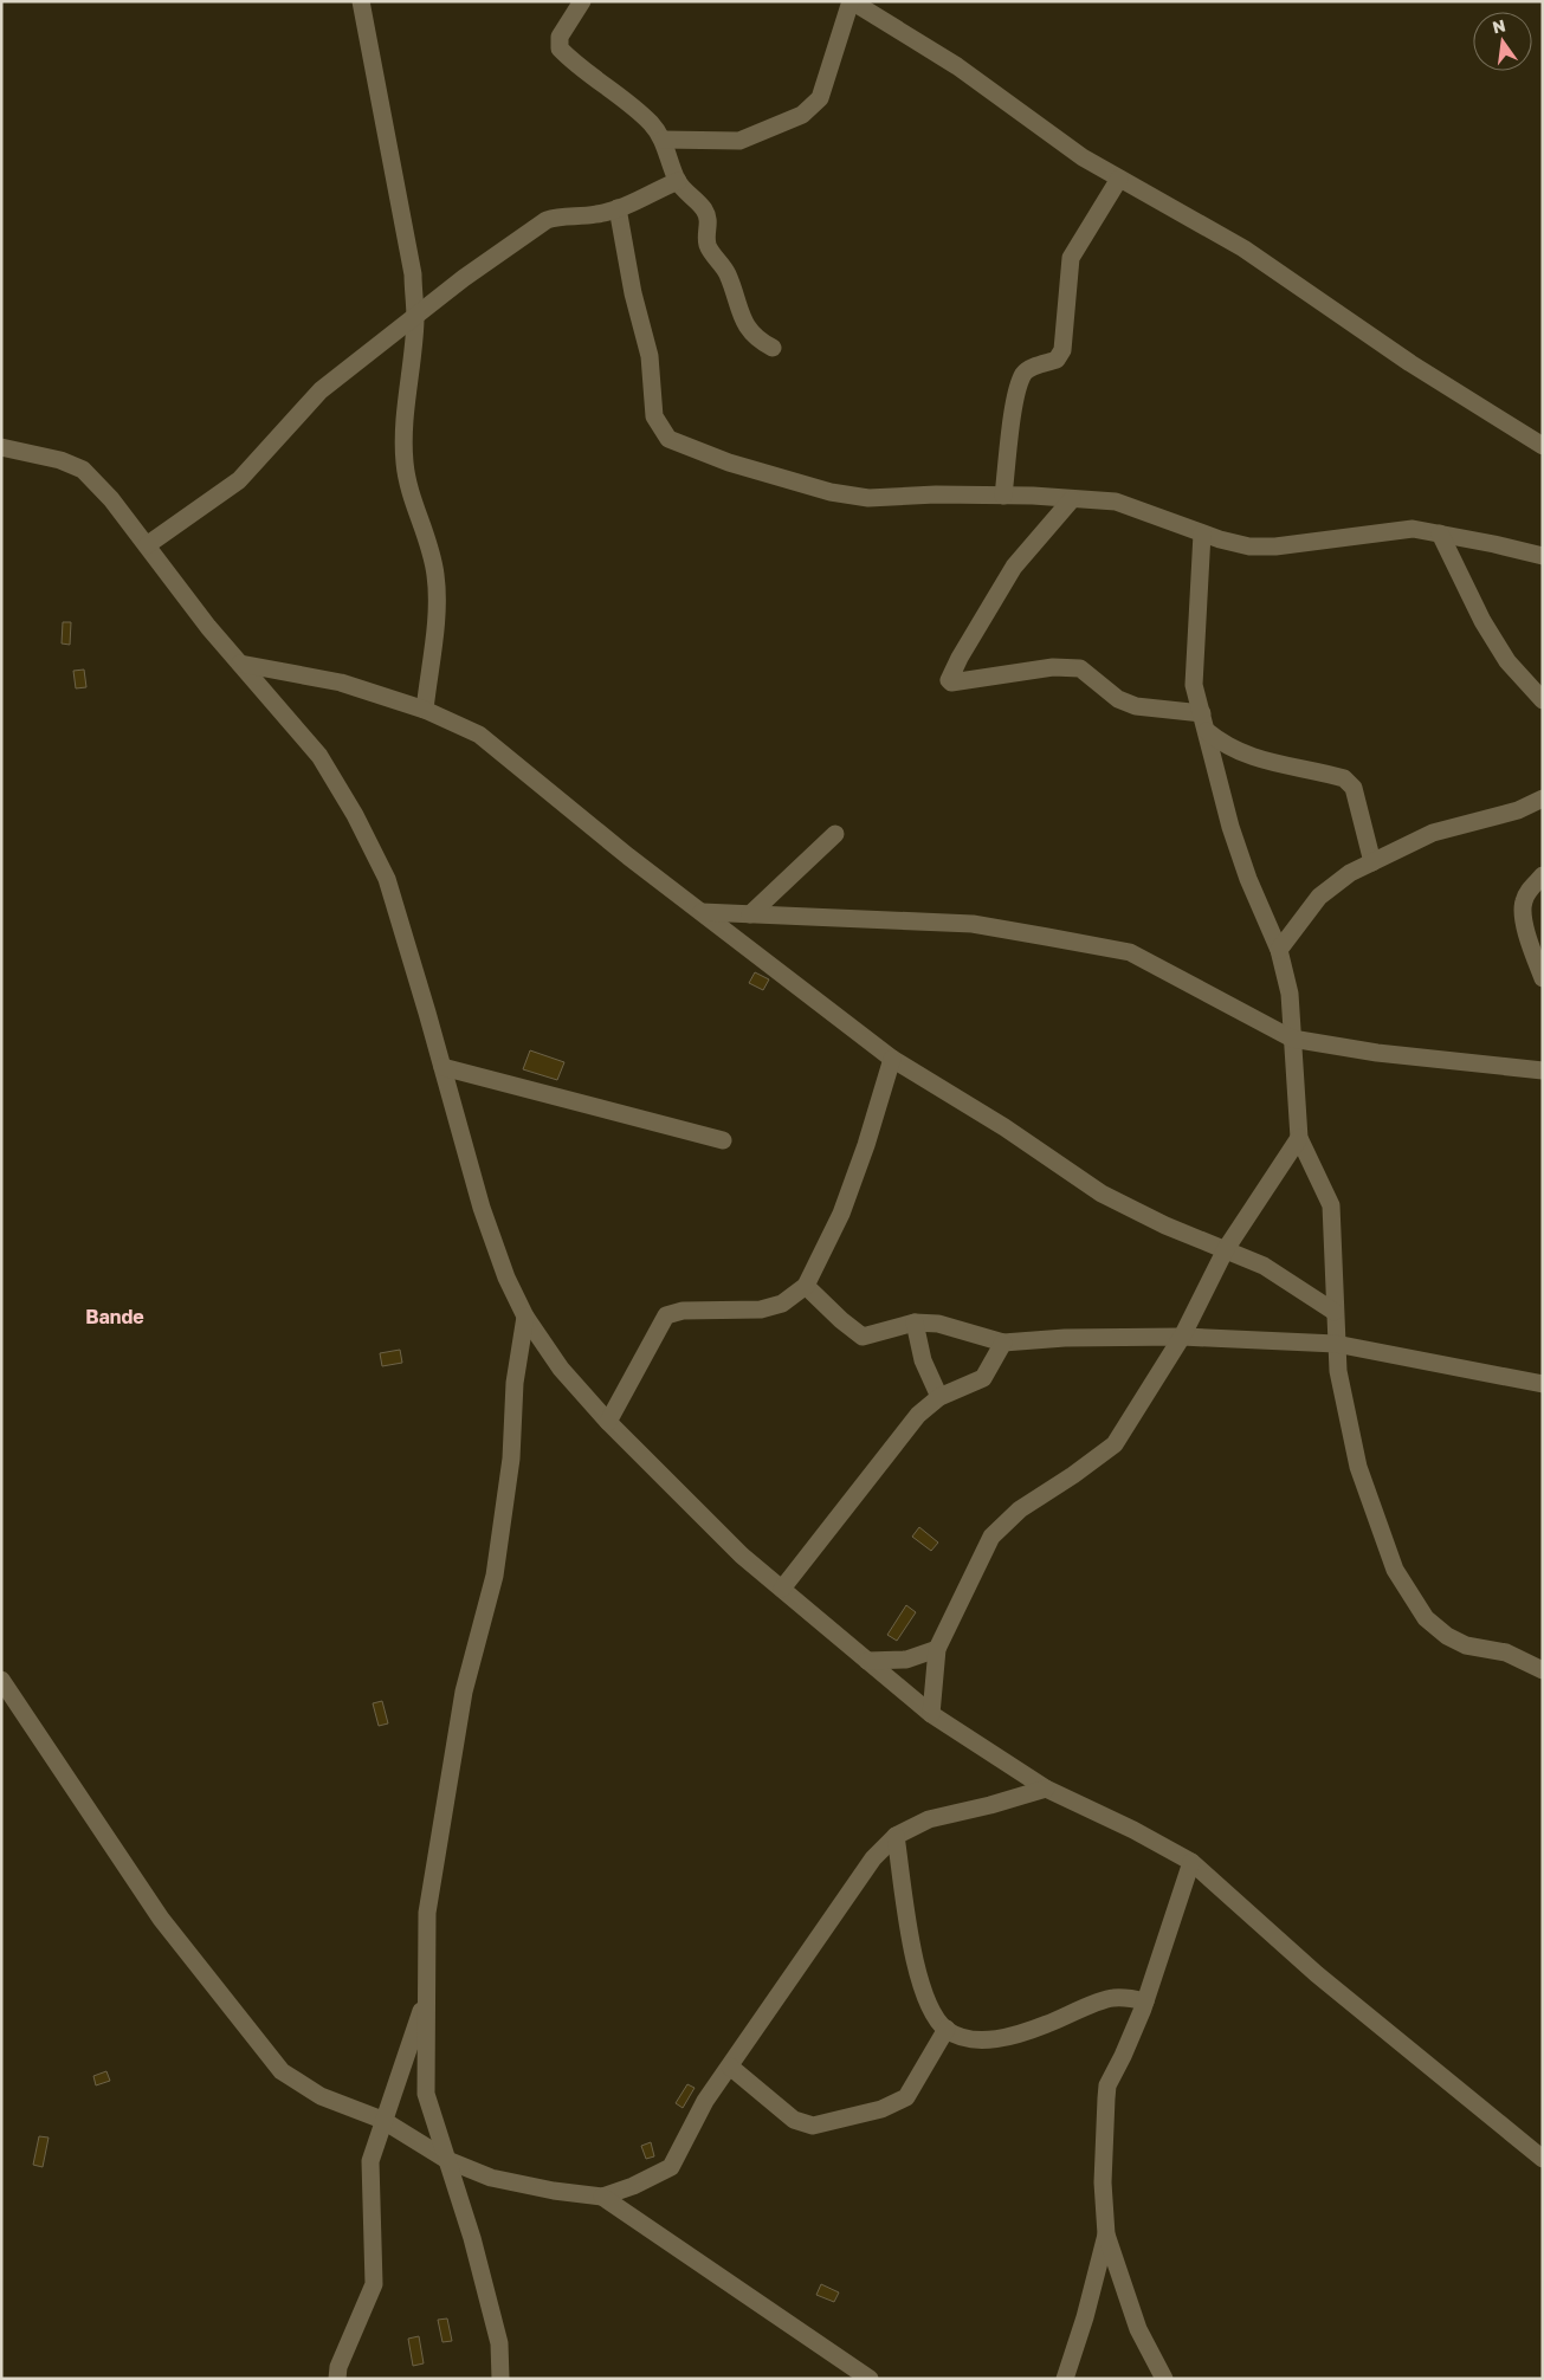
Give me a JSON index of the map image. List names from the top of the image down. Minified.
{"districts":["Bande"],"north":"top"}
